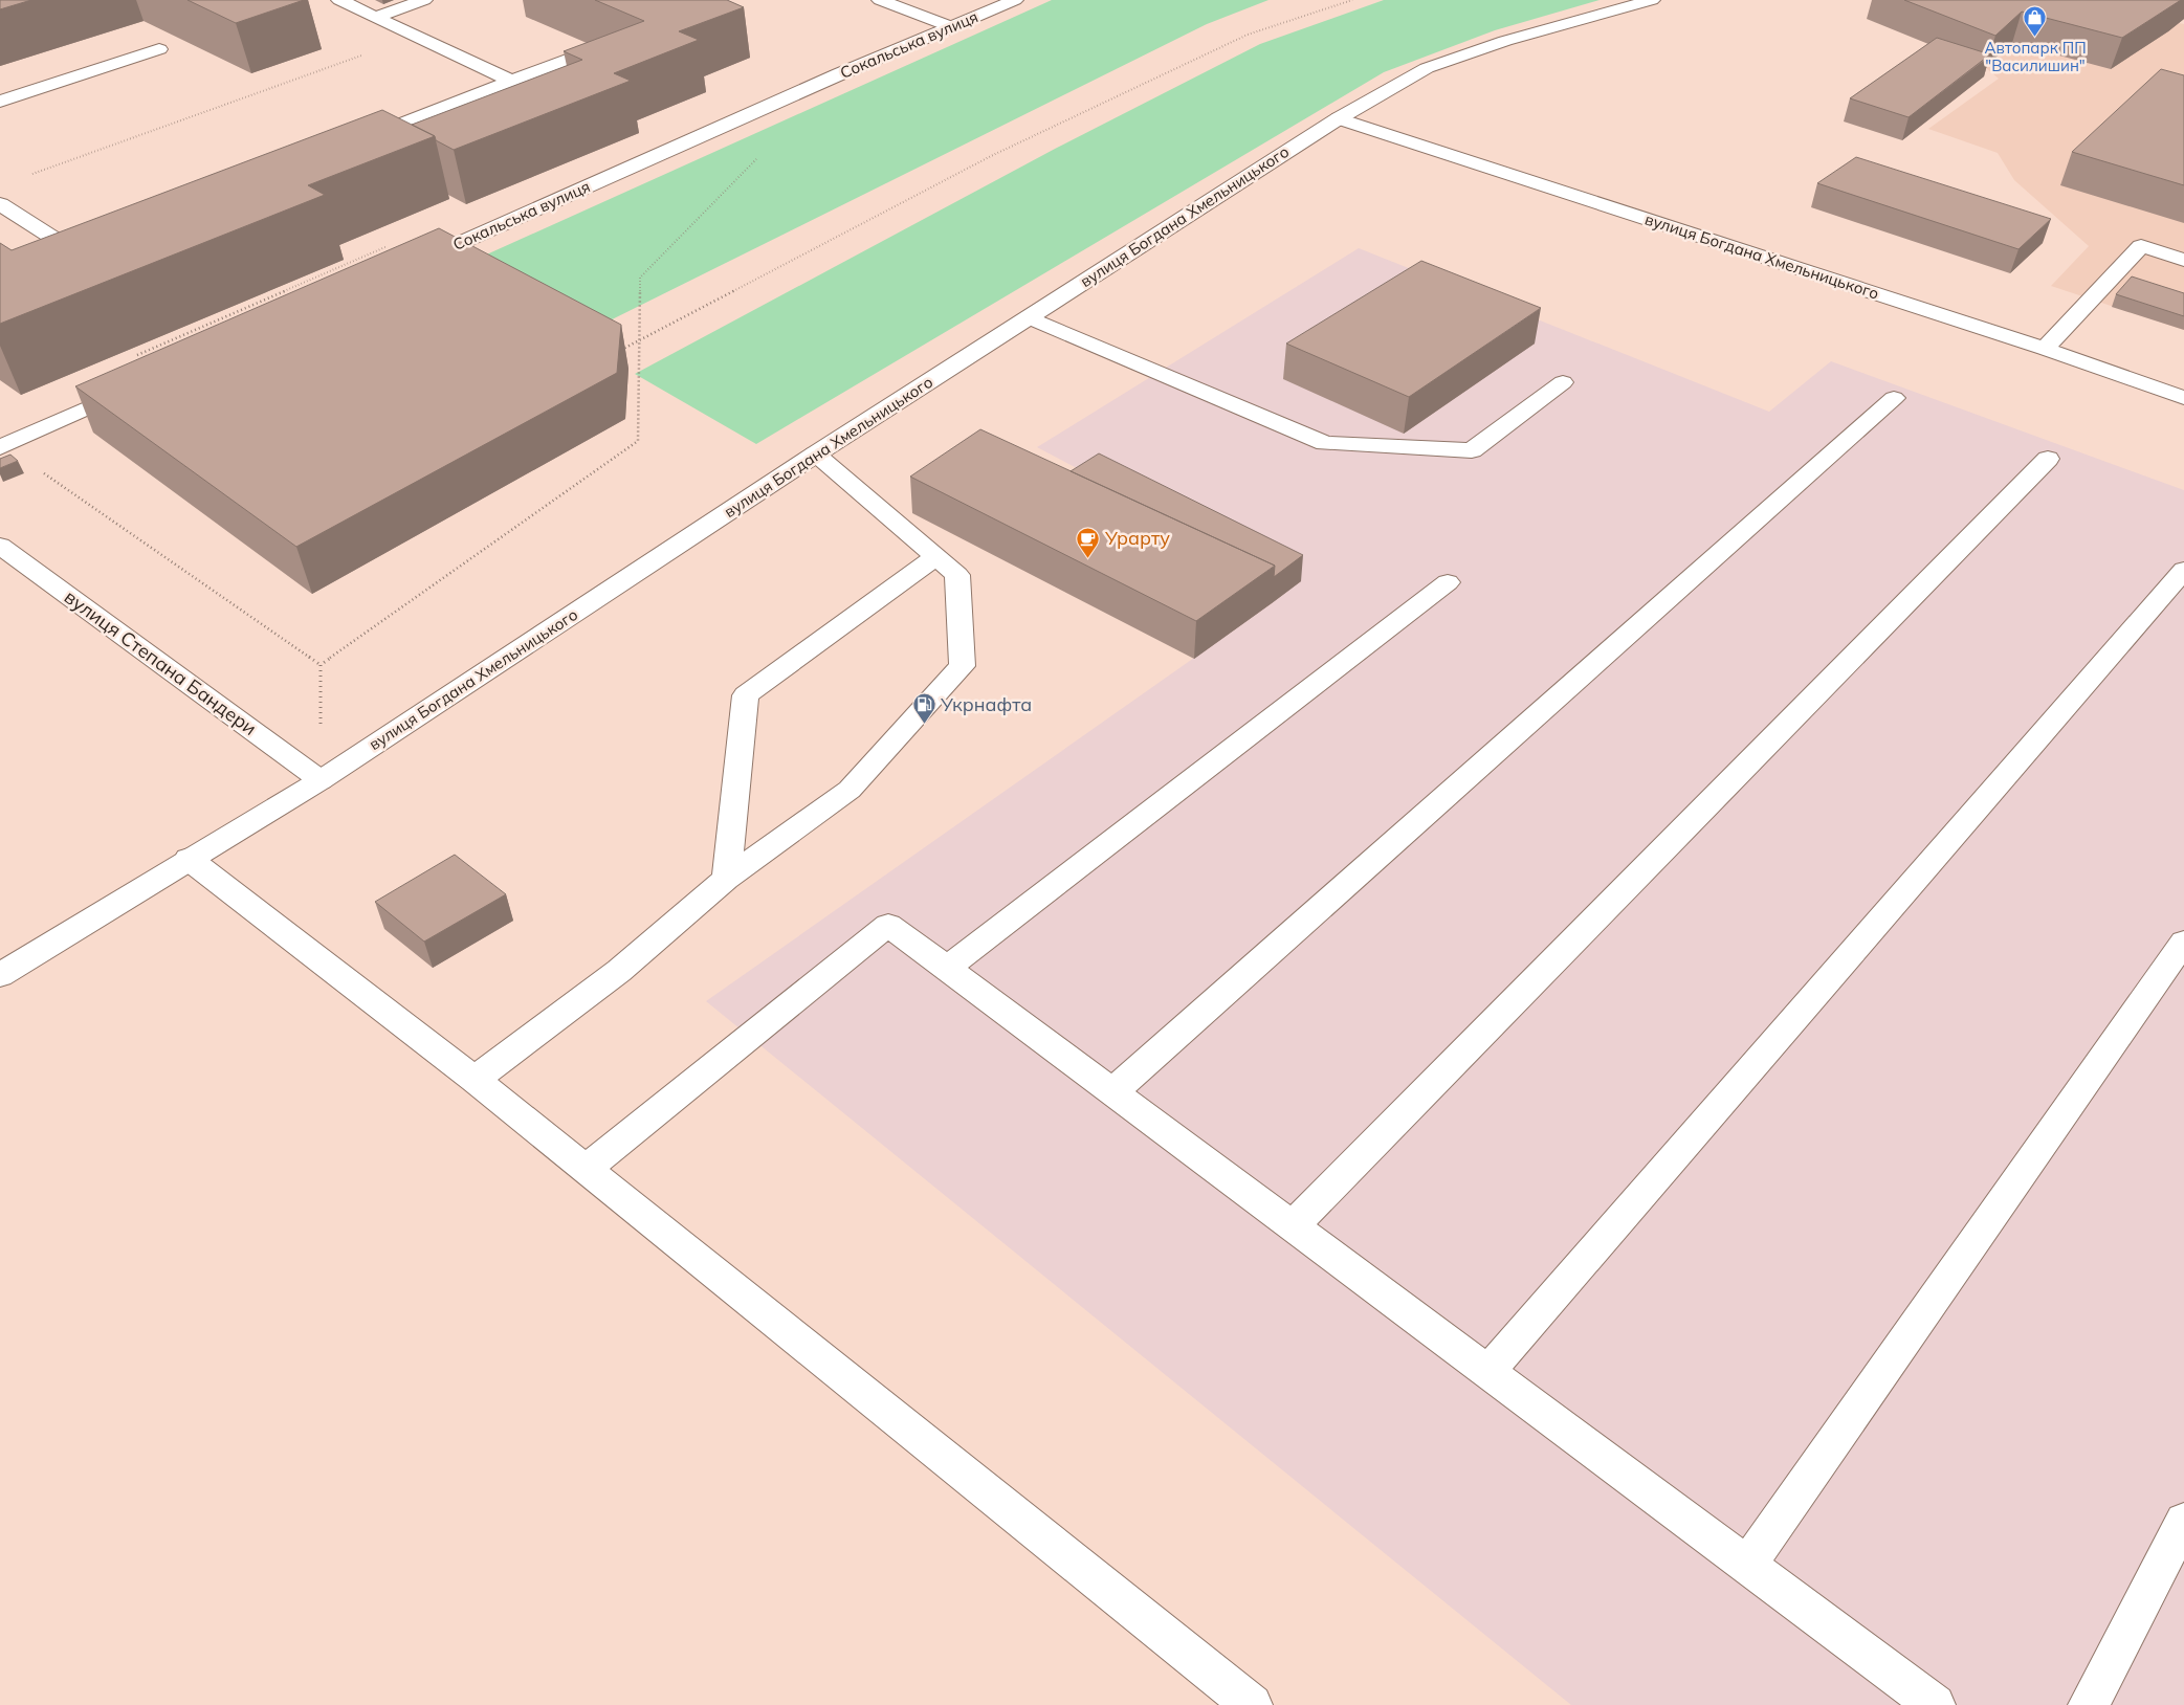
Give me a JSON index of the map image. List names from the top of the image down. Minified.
{"streets":{"street":["Сокальська вулиця","вулиця Богдана Хмельницького","вулиця Степана Бандери"]},"crossings":[["вулиця Богдана Хмельницького","вулиця Степана Бандери"]],"places":{"shop":["Автопарк ПП \"Василишин\""],"cafe":["Урарту"],"fuel station":["Укрнафта"]}}
